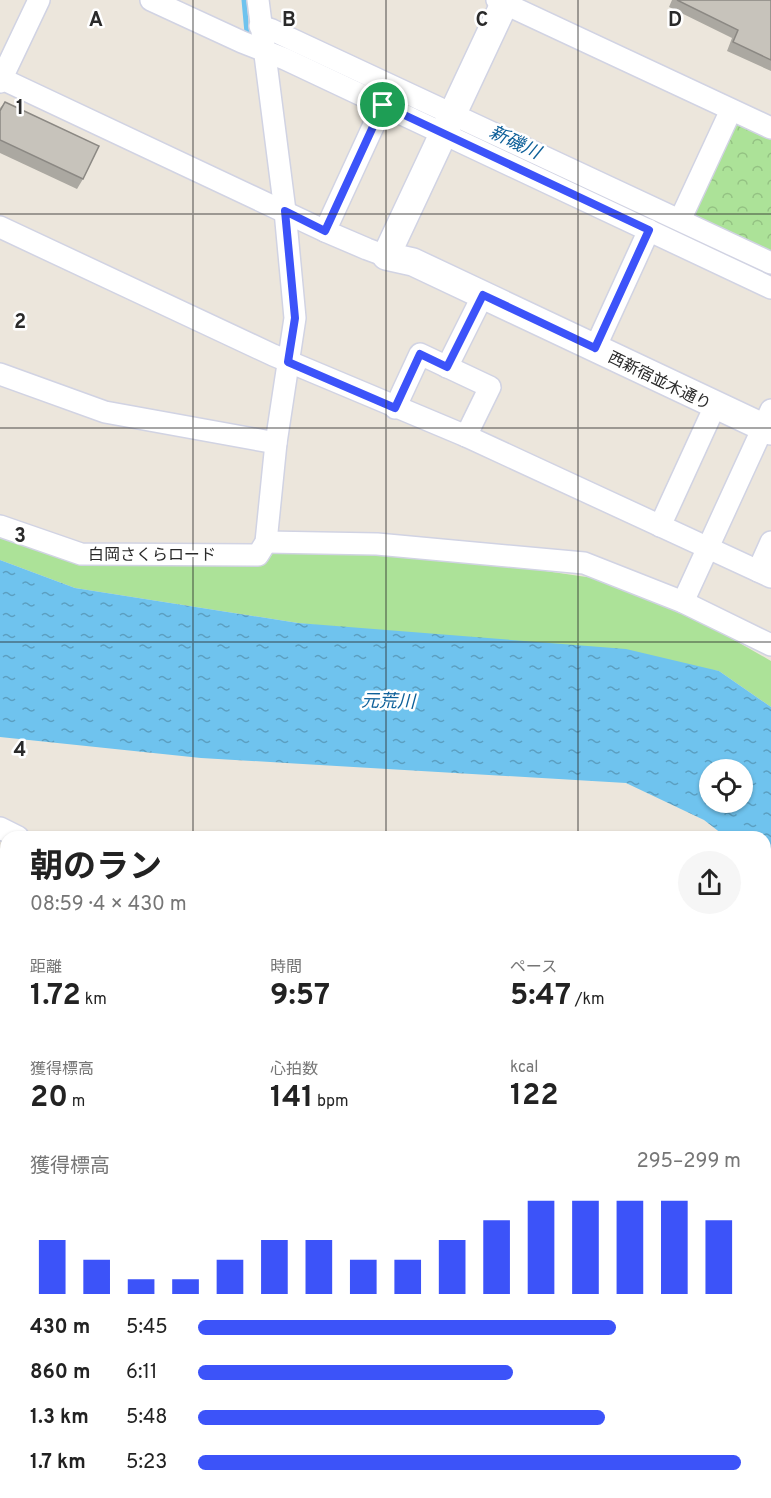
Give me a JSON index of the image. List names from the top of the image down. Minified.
{"streets":{"street":["西新宿並木通り","白岡さくらロード"]},"water":["新磯川","元荒川"],"page":{"heading":["朝のラン","08:59 · 4 × 430 m"],"stats":[["距離","1.72 km"],["時間","9:57"],["ペース","5:47 /km"],["獲得標高","20 m"],["心拍数","141 bpm"],["kcal","122"]],"chart":["獲得標高","295–299 m"],"list":[{"name":"430 m","note":"5:45"},{"name":"860 m","note":"6:11"},{"name":"1.3 km","note":"5:48"},{"name":"1.7 km","note":"5:23"}]},"grid":{"columns":["A","B","C","D"],"rows":["1","2","3","4"]}}
